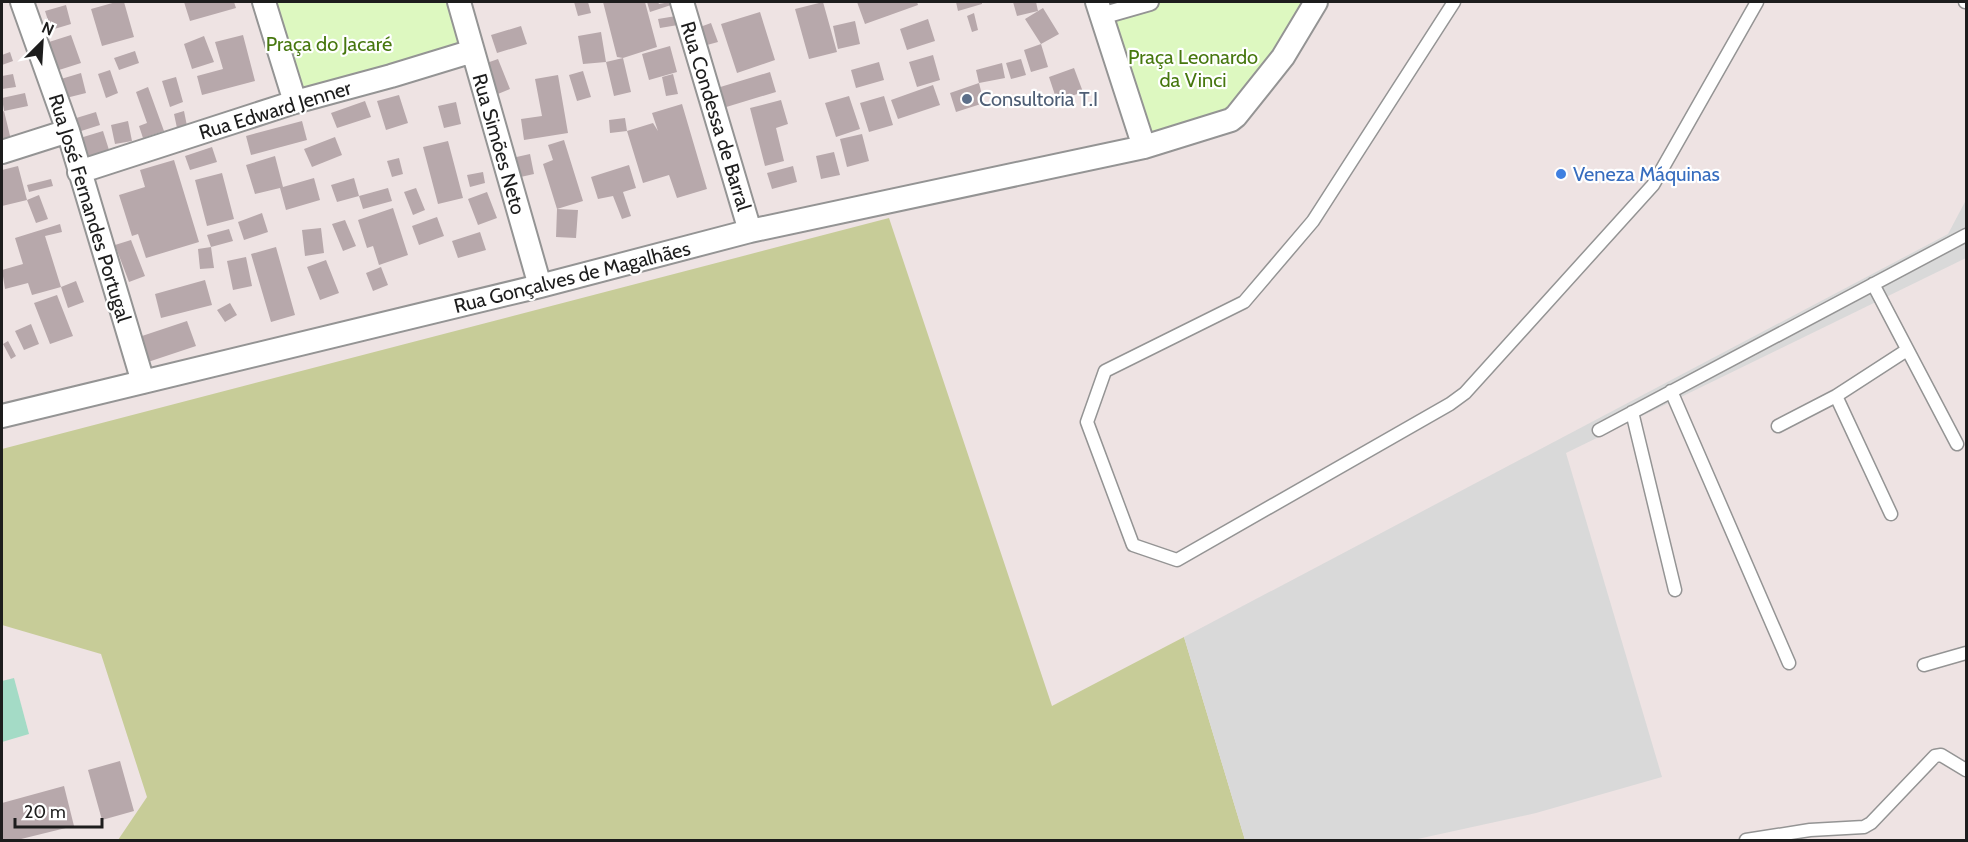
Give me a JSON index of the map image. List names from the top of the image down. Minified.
{"streets":{"street":["Rua Edward Jenner","Rua Condessa de Barral","Rua Simões Neto","Rua José Fernandes Portugal","Rua Gonçalves de Magalhães"]},"crossings":[["Rua Edward Jenner","Rua Simões Neto"],["Rua Edward Jenner","Rua José Fernandes Portugal"],["Rua Condessa de Barral","Rua Gonçalves de Magalhães"],["Rua Simões Neto","Rua Gonçalves de Magalhães"],["Rua José Fernandes Portugal","Rua Gonçalves de Magalhães"]],"parks":["Praça do Jacaré","Praça Leonardo da Vinci"],"places":["Consultoria T.I","Veneza Máquinas"],"scale_bar":"20 m","north":"top right"}
